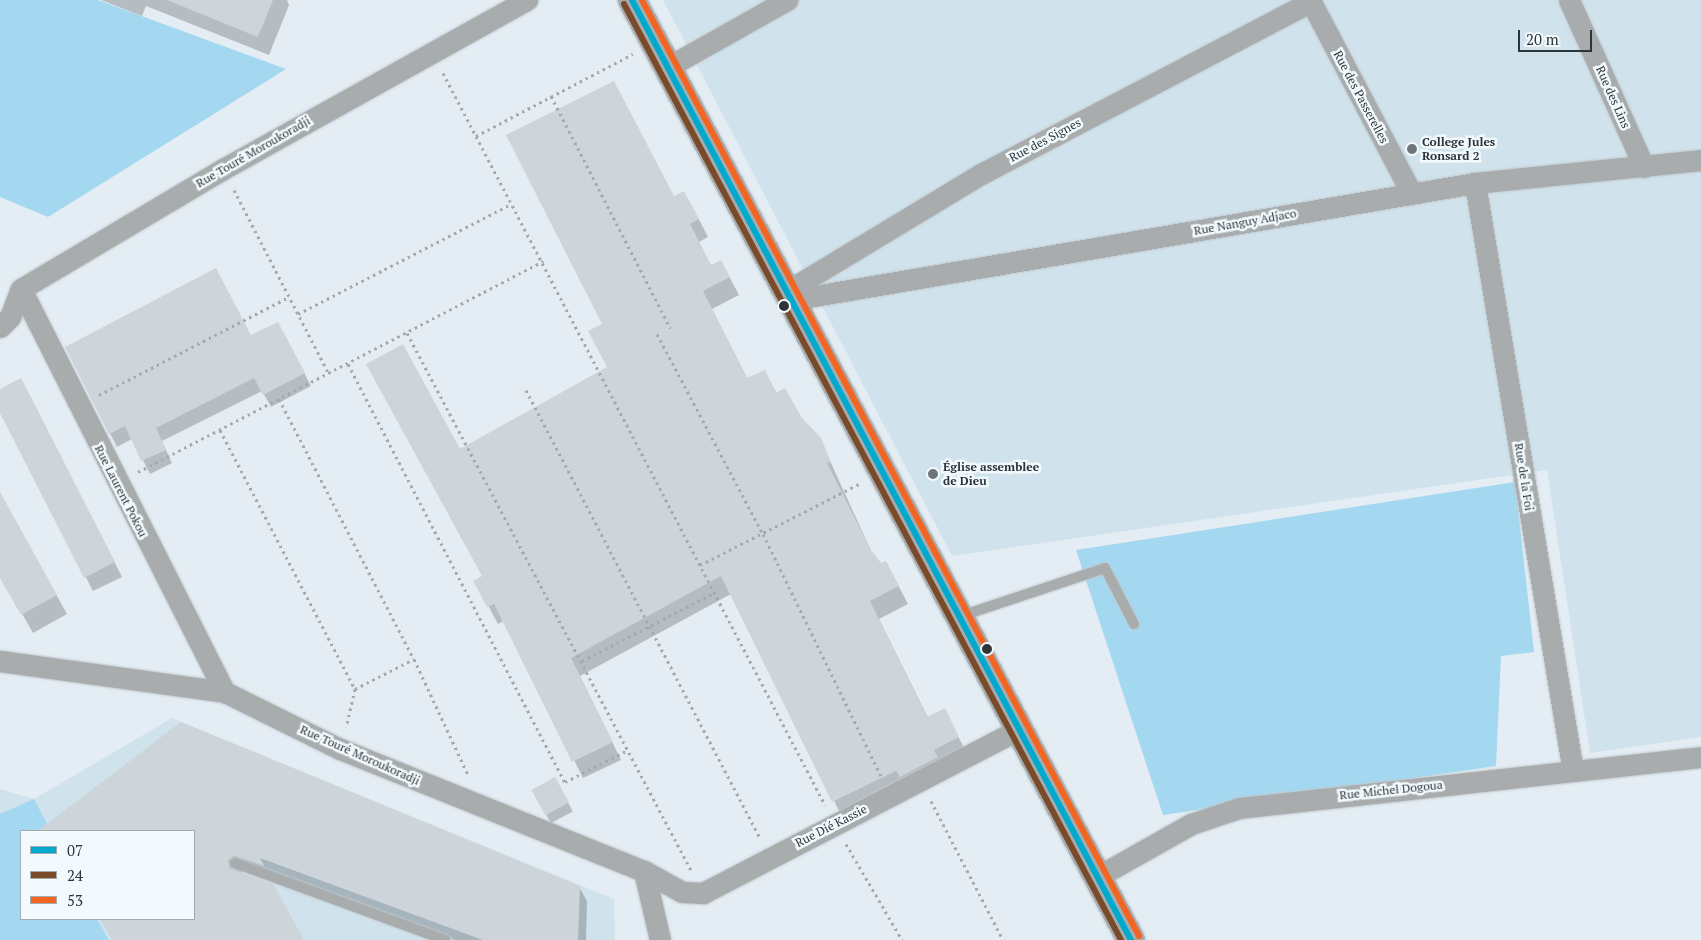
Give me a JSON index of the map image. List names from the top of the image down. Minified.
{"streets":{"street":["Rue des Passerelles","Rue des Lins","Rue des Signes","Rue Touré Moroukoradji","Rue Nanguy Adjaco","Rue de la Foi","Rue Laurent Pokou","Rue Michel Dogoua","Rue Dié Kassie"]},"crossings":[["Rue des Passerelles","Rue des Signes"],["Rue des Passerelles","Rue Nanguy Adjaco"],["Rue des Lins","Rue Nanguy Adjaco"],["Rue des Signes","Rue Nanguy Adjaco"],["Rue Touré Moroukoradji","Rue Laurent Pokou"],["Rue Nanguy Adjaco","Rue de la Foi"],["Rue de la Foi","Rue Michel Dogoua"]],"places":["College Jules Ronsard 2","Église assemblee de Dieu"],"lines":["transit line 07","transit line 53","transit line 24"],"legend":["07","24","53"],"scale_bar":"20 m"}
